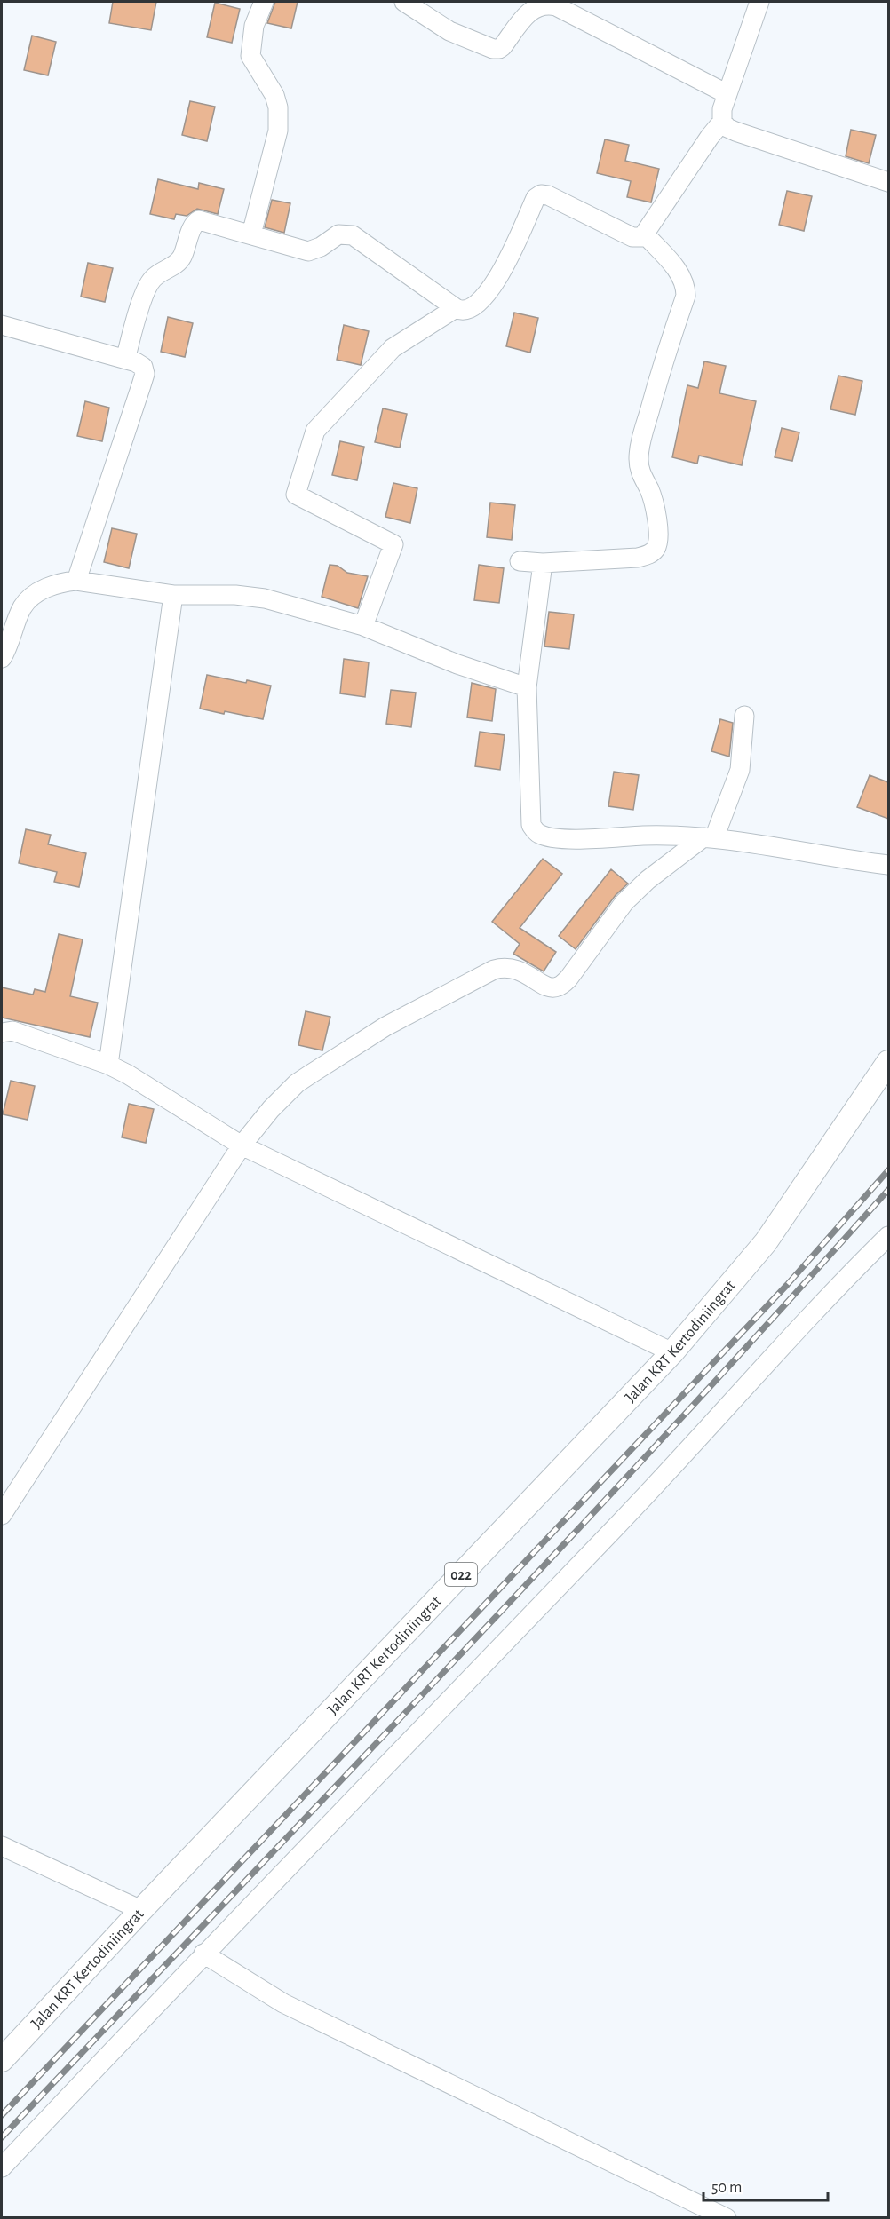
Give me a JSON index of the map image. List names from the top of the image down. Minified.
{"streets":{"main road":["Jalan KRT Kertodiniingrat","022"]},"scale_bar":"50 m"}
